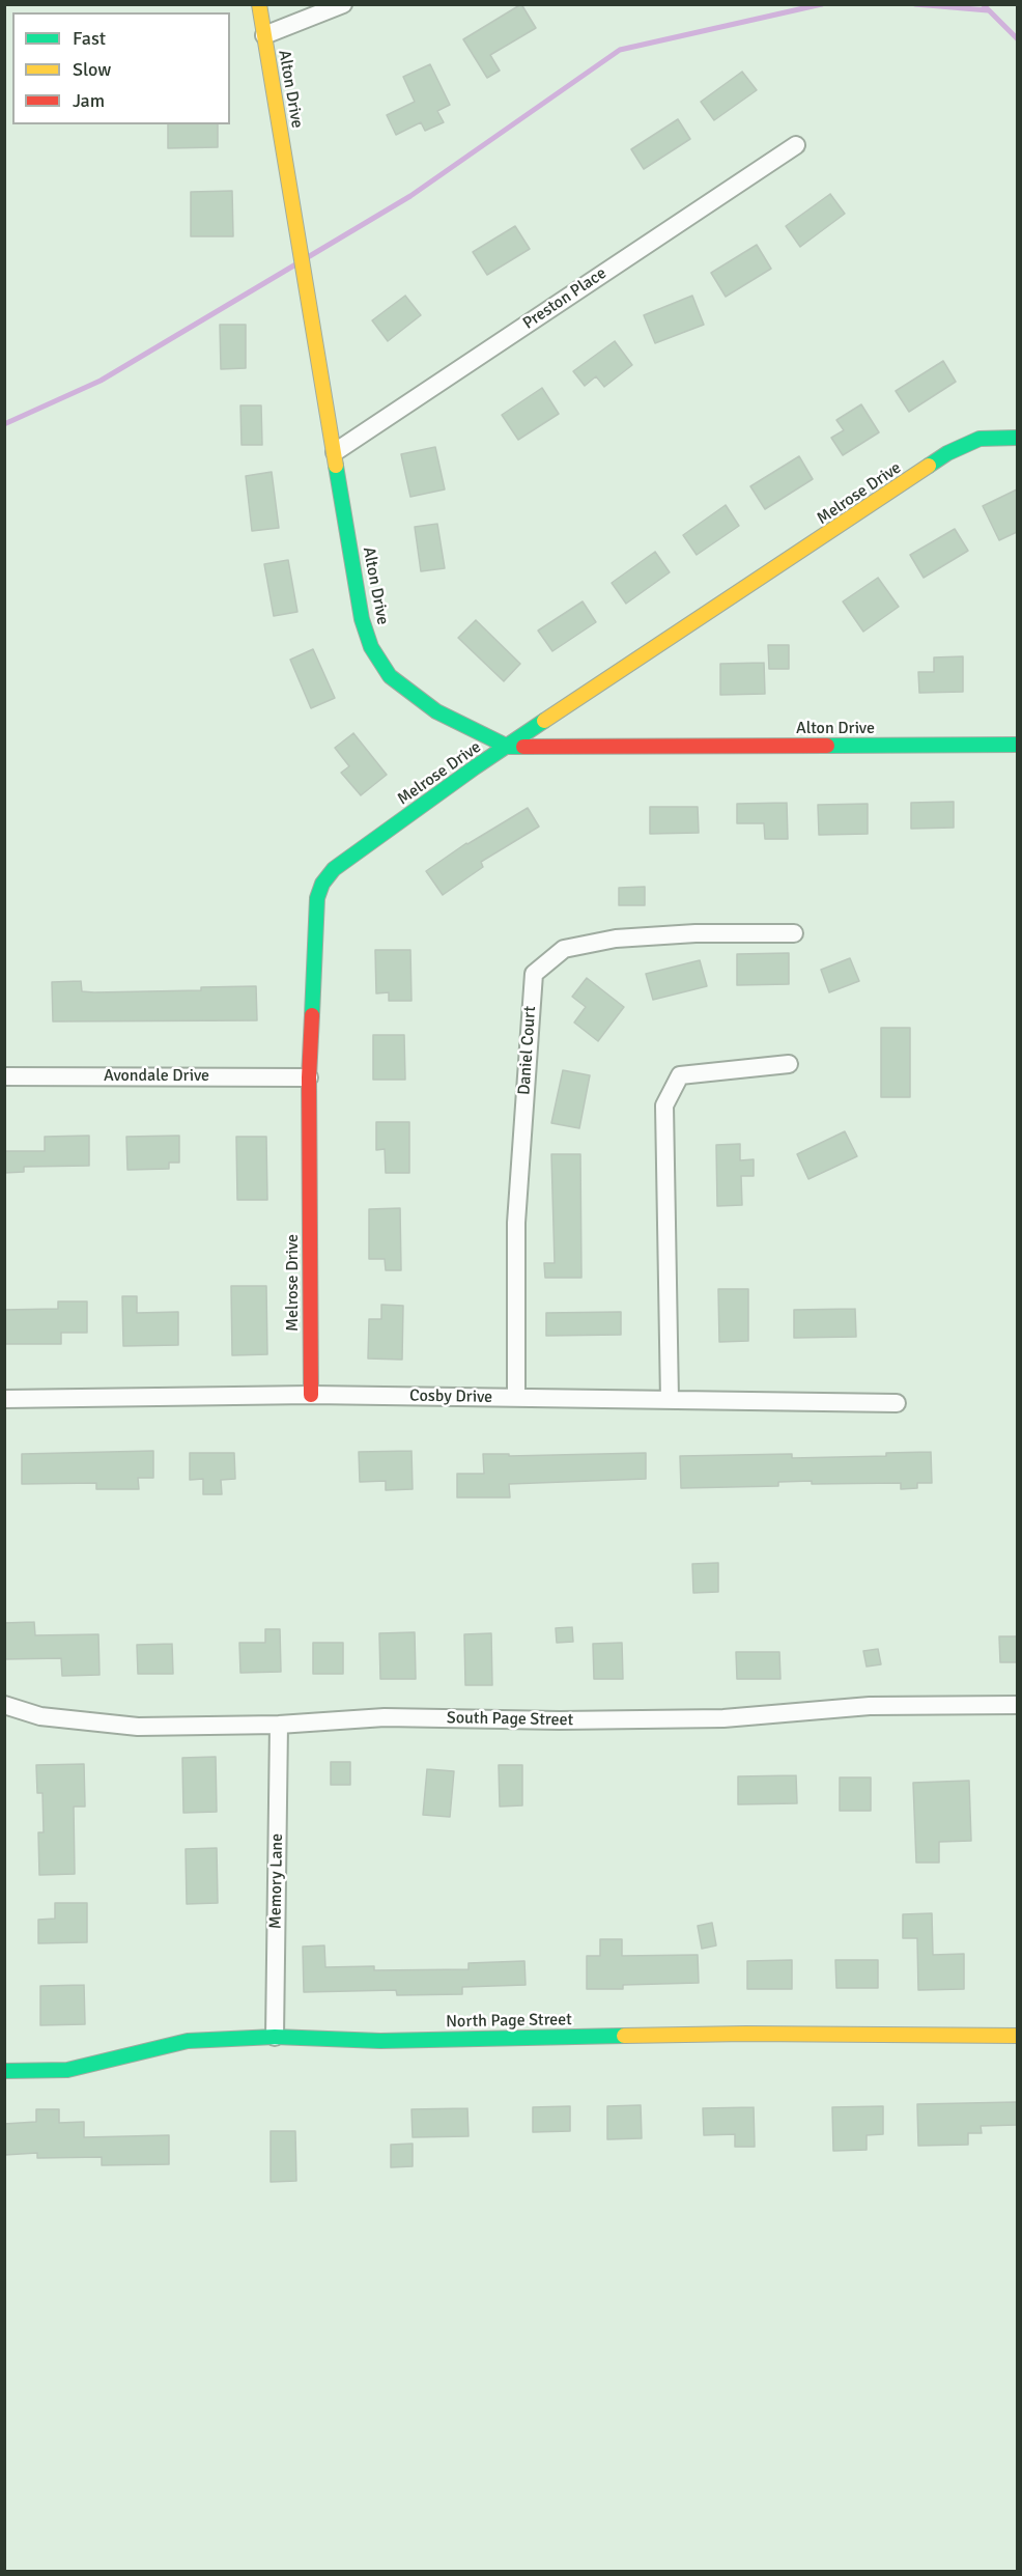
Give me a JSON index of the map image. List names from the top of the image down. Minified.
{"streets":{"street":["Alton Drive","Preston Place","Melrose Drive","Daniel Court","Avondale Drive","Cosby Drive","South Page Street","Memory Lane","North Page Street"]},"crossings":[["Alton Drive","Preston Place"],["Alton Drive","Melrose Drive"],["Melrose Drive","Avondale Drive"],["Melrose Drive","Cosby Drive"],["Daniel Court","Cosby Drive"],["South Page Street","Memory Lane"],["Memory Lane","North Page Street"]],"legend":["Fast","Slow","Jam"]}
